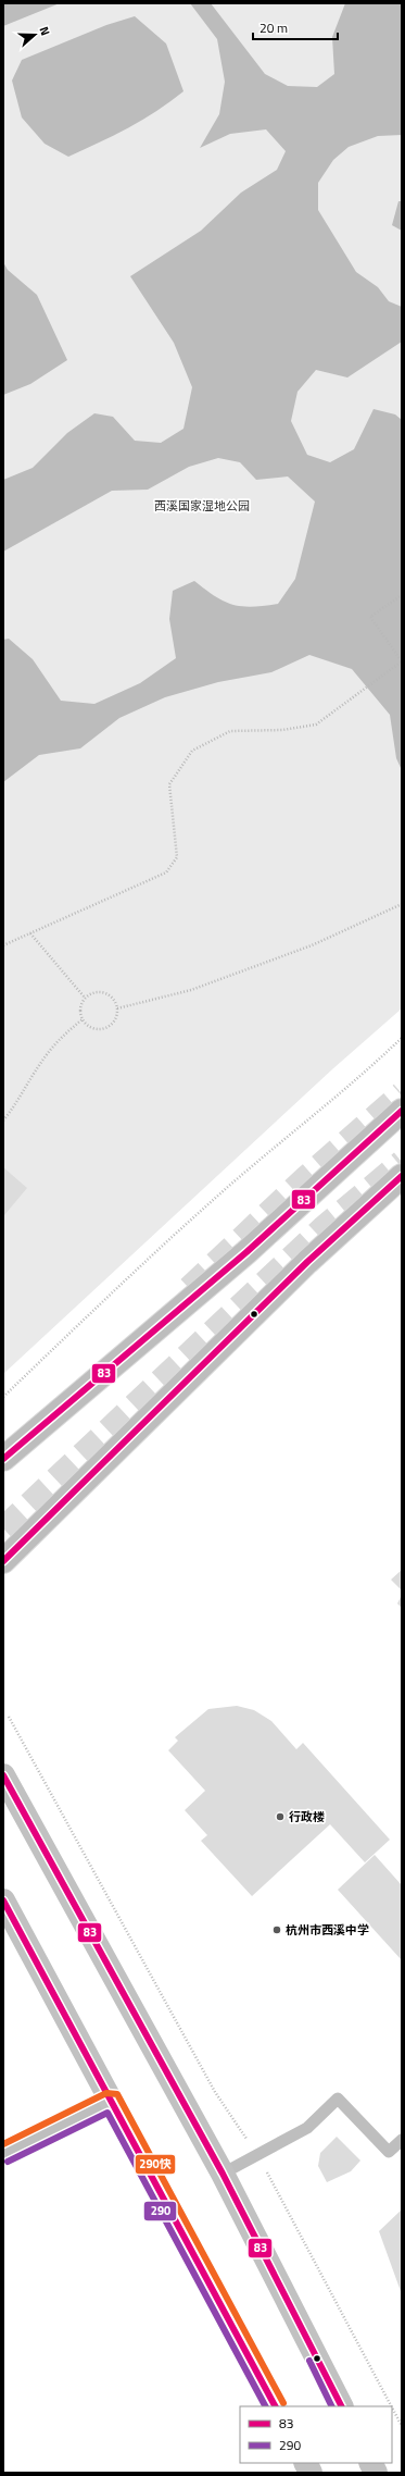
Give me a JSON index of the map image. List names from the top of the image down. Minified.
{"parks":["西溪国家湿地公园"],"places":["行政楼","杭州市西溪中学"],"lines":["transit line 83","transit line 290快","transit line 290"],"legend":["83","290"],"scale_bar":"20 m","north":"right"}
